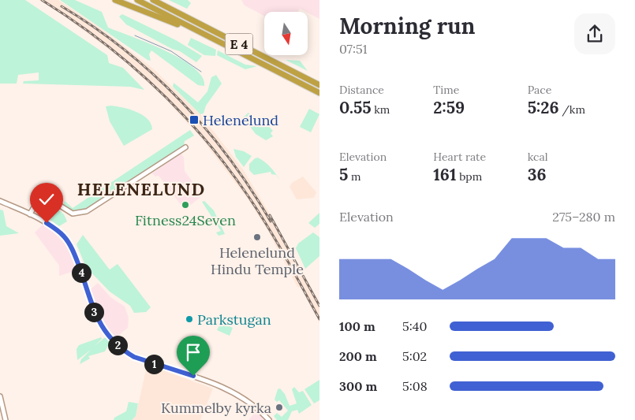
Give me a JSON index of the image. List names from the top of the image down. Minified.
{"streets":{"highway":["E 4"]},"districts":["HELENELUND"],"places":{"transit":["Helenelund"],"other":["Fitness24Seven","Helenelund Hindu Temple","Parkstugan","Kummelby kyrka"]},"north":"bottom","page":{"heading":["Morning run","07:51"],"stats":[["Distance","0.55 km"],["Time","2:59"],["Pace","5:26 /km"],["Elevation","5 m"],["Heart rate","161 bpm"],["kcal","36"]],"chart":["Elevation","275–280 m"],"pins":["4","3","2","1"],"list":[{"name":"100 m","note":"5:40"},{"name":"200 m","note":"5:02"},{"name":"300 m","note":"5:08"}]}}
